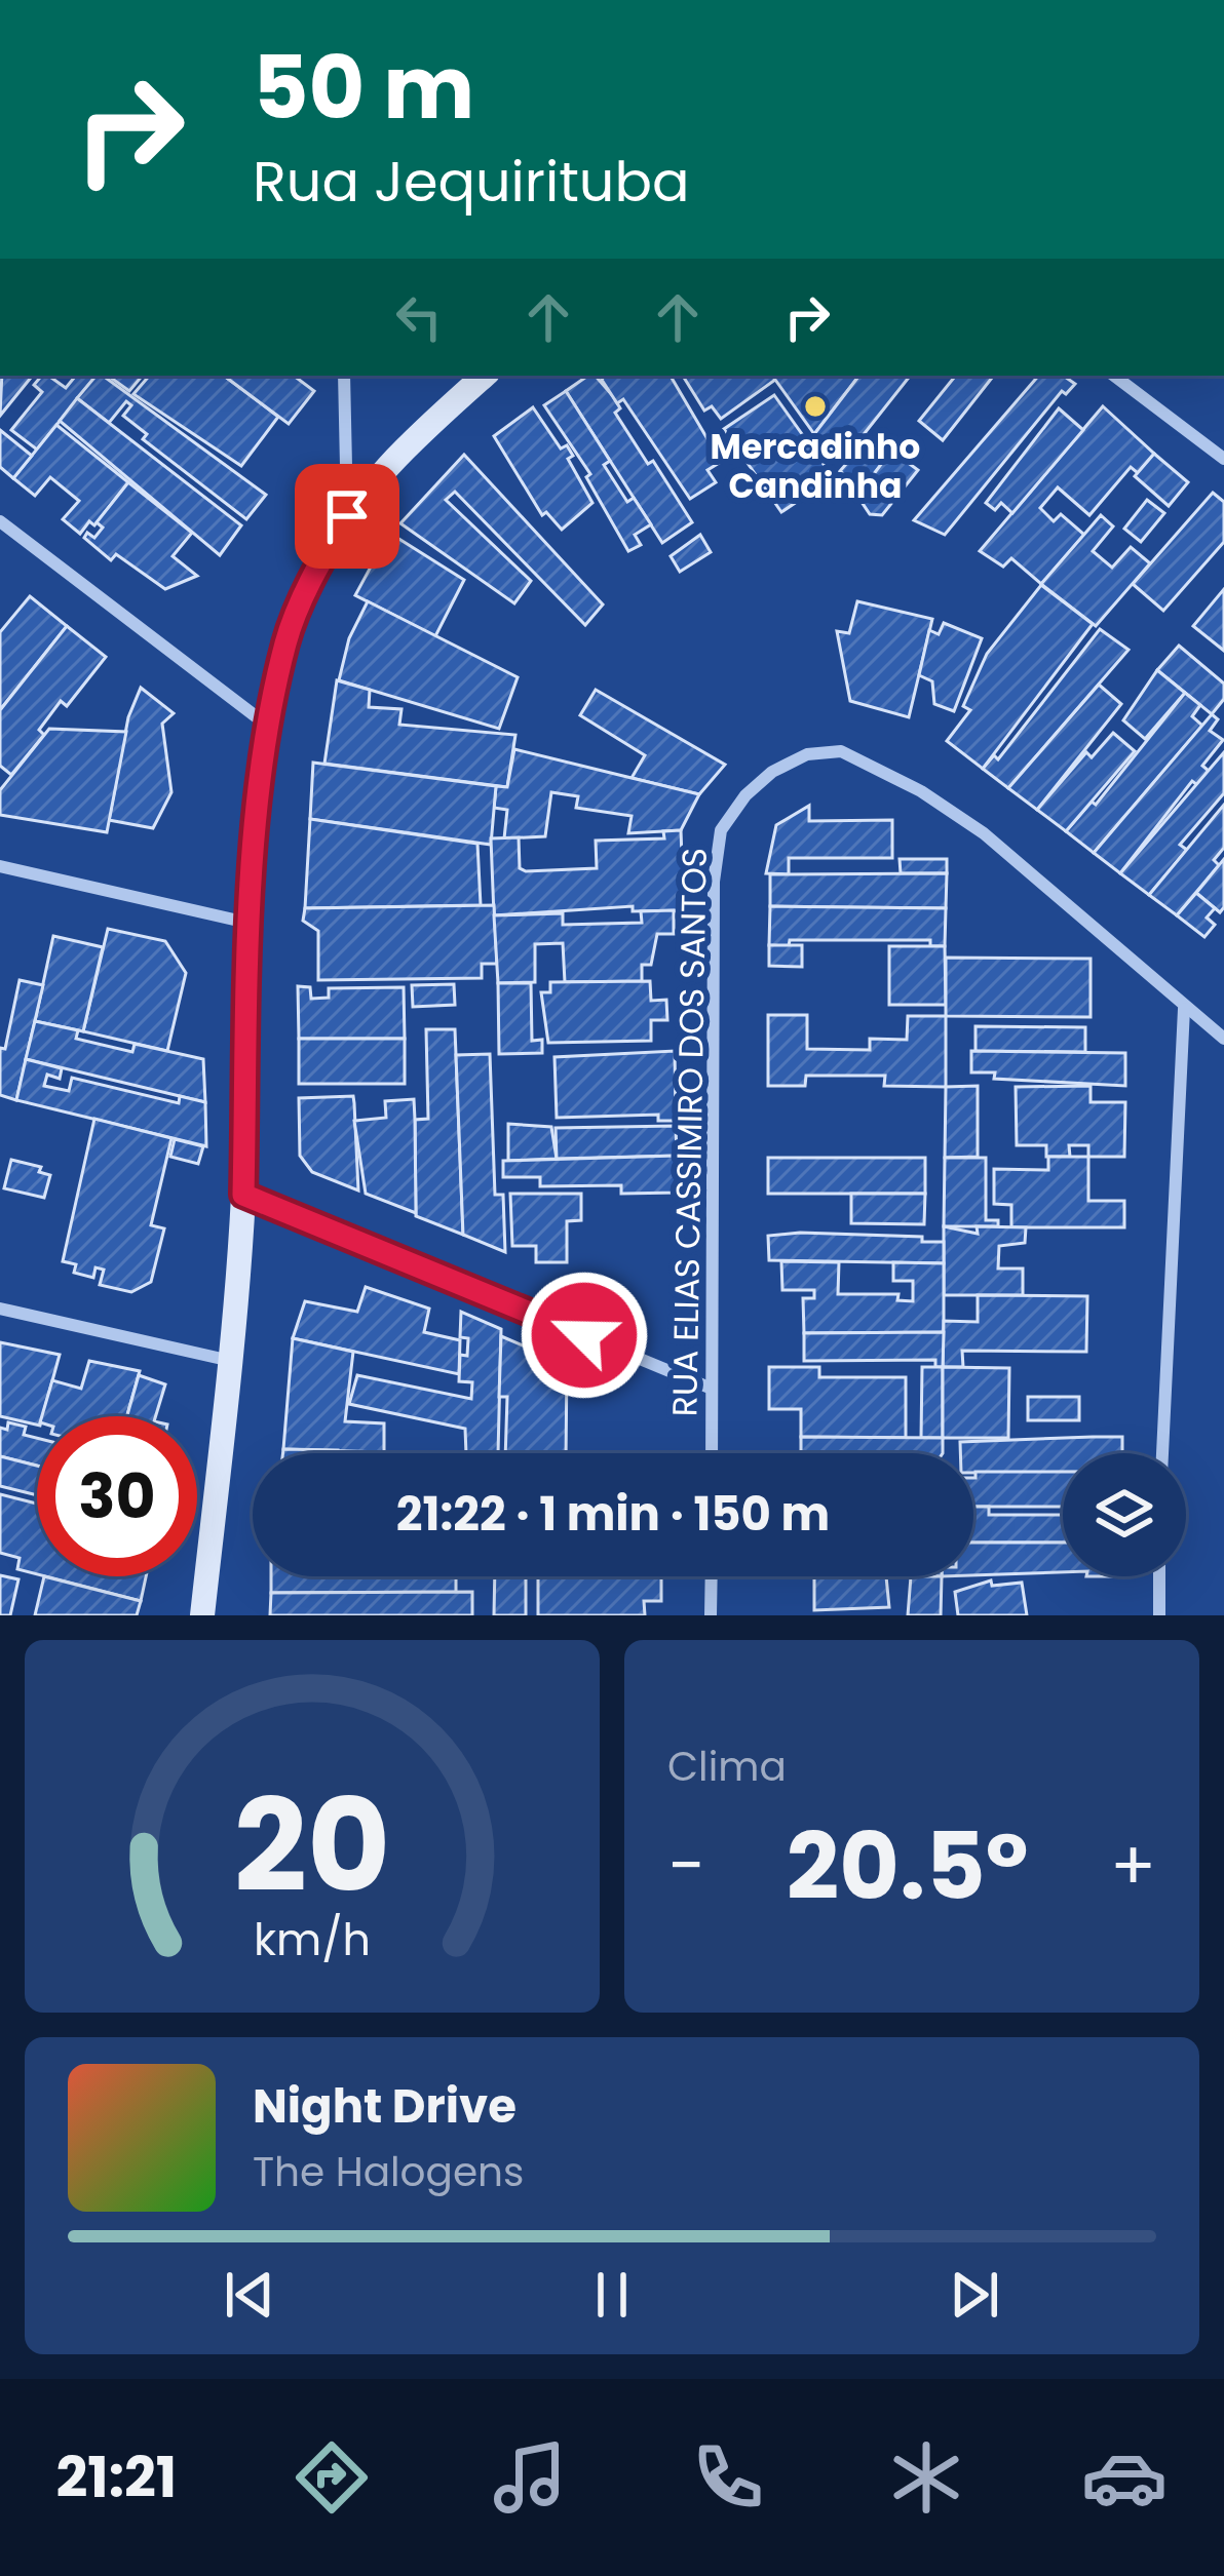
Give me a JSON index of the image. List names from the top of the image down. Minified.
{"streets":{"street":["RUA ELIAS CASSIMIRO DOS SANTOS"]},"places":["Mercadinho Candinha"],"page":{"turn":["50 m","Rua Jequirituba"],"limit":"30","trip":"21:22 · 1 min · 150 m","tile":"Clima","heat":["−","20.5°","+"],"song":["Night Drive","The Halogens"],"tabs":"21:21","gauge":["20","km/h"]}}
